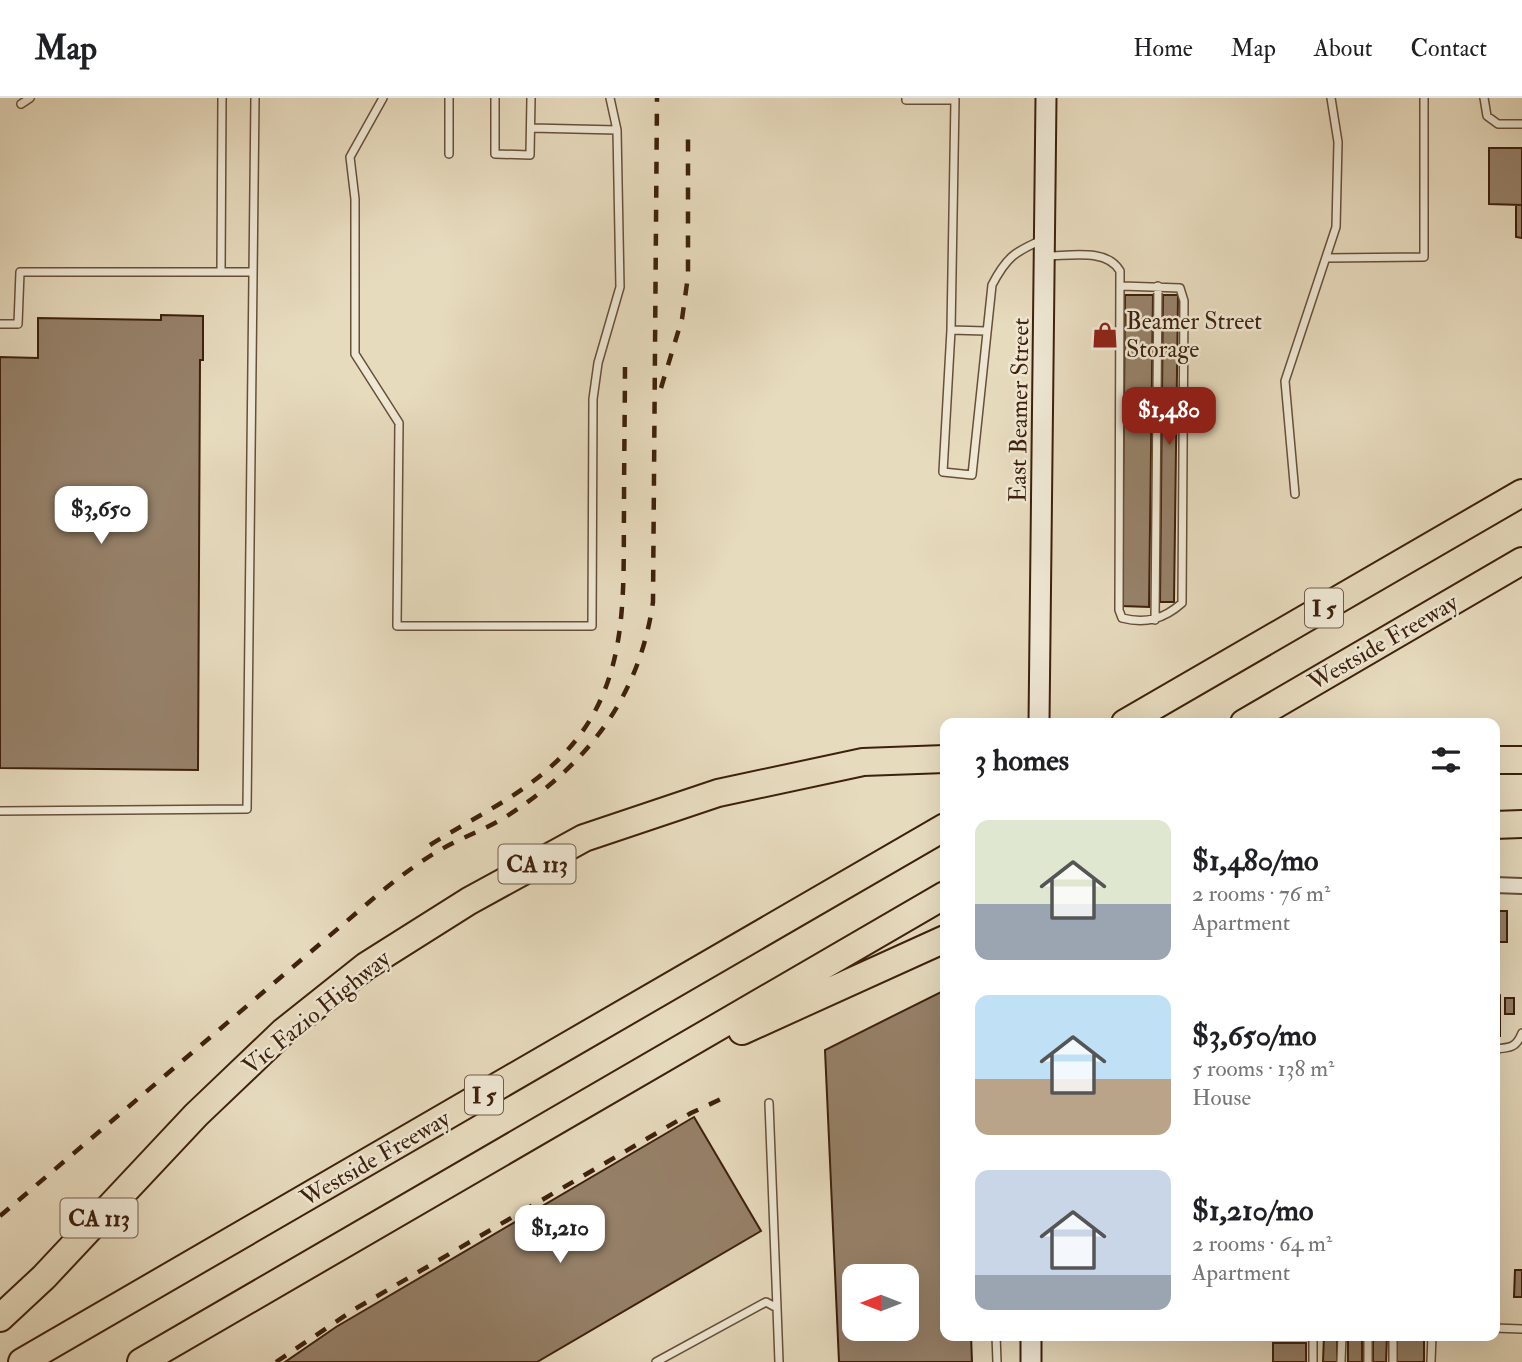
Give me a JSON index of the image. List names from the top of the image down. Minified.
{"streets":{"highway":["I 5","Westside Freeway","CA 113","Vic Fazio Highway"],"street":["East Beamer Street"]},"places":{"shop":["Beamer Street Storage"]},"north":"left","page":{"header":"Map","nav":["Home","Map","About","Contact"],"price":["$1,480","$3,650","$1,210"],"heading":"3 homes","list":[{"name":"$1,480/mo","note":"2 rooms · 76 m² · Apartment"},{"name":"$3,650/mo","note":"5 rooms · 138 m² · House"},{"name":"$1,210/mo","note":"2 rooms · 64 m² · Apartment"}]}}
